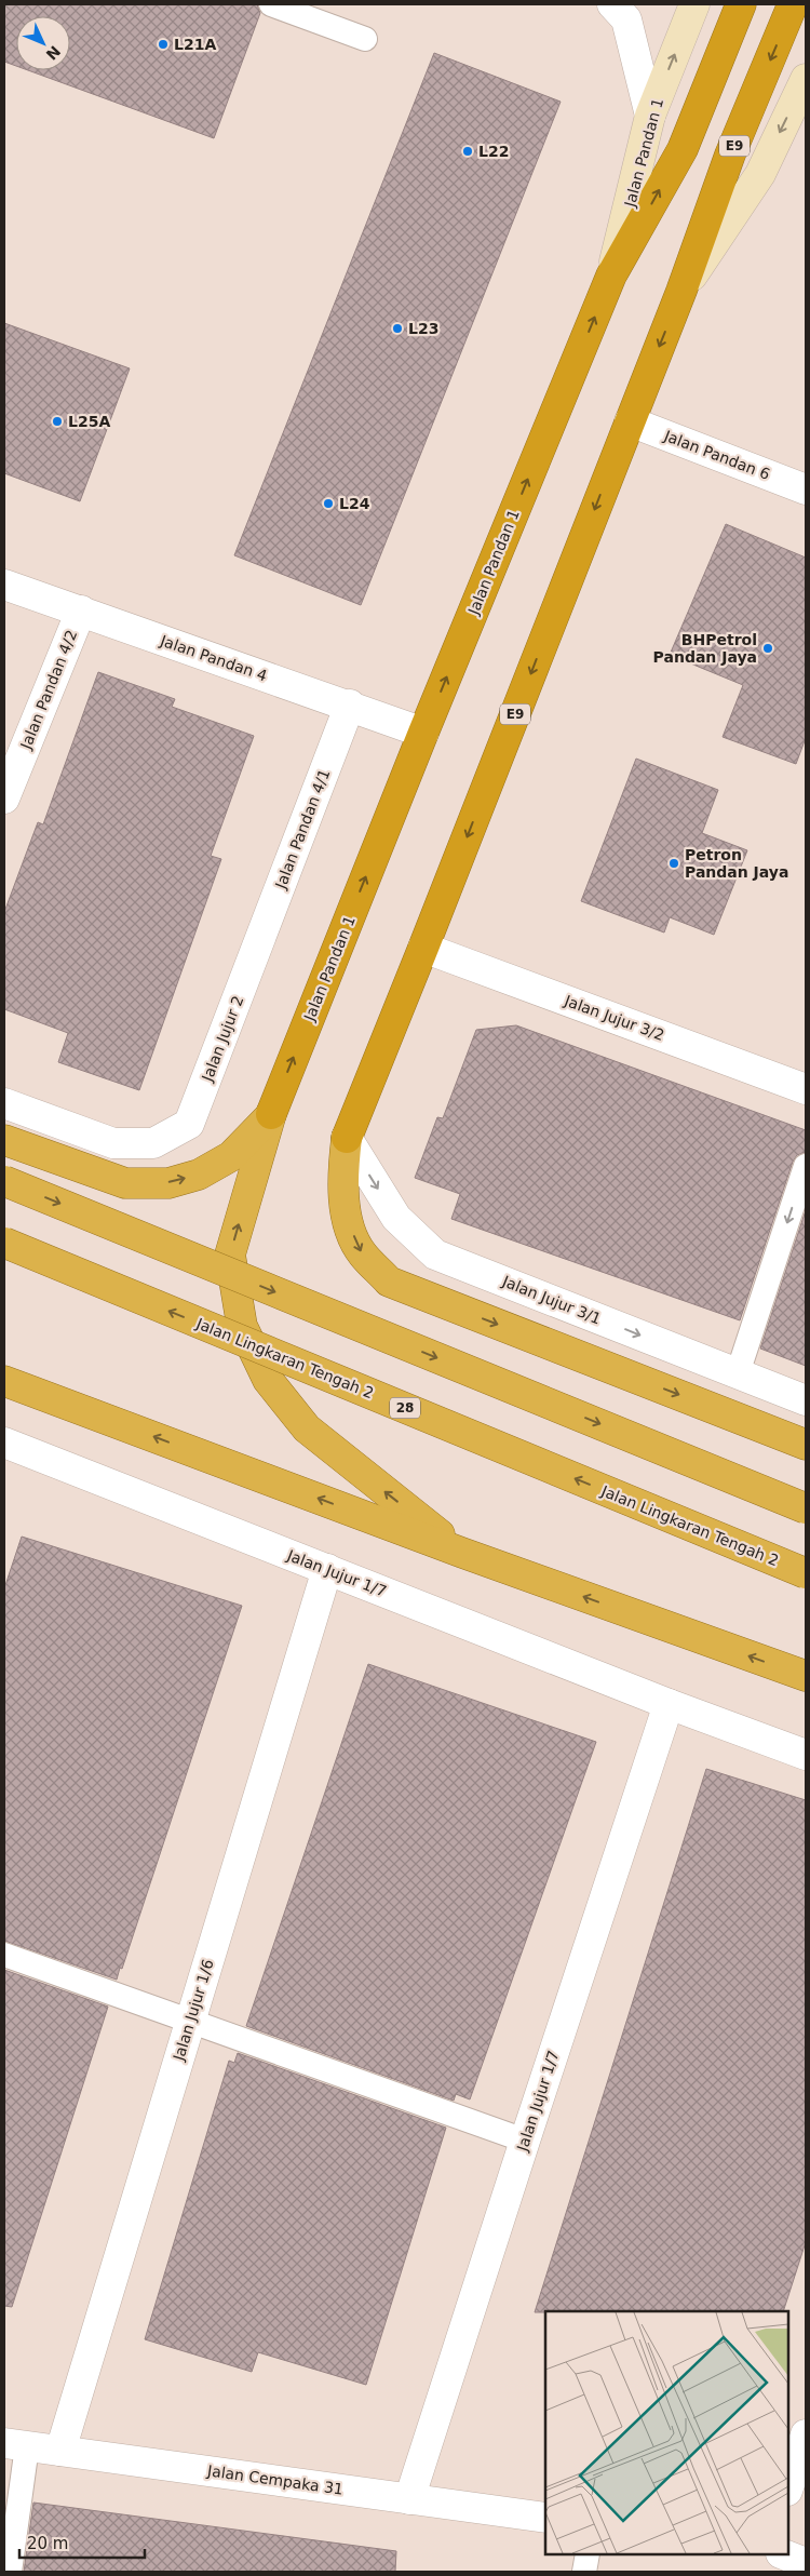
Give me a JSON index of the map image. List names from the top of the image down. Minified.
{"streets":{"highway":["E9","Jalan Pandan 1","Jalan Lingkaran Tengah 2","28"],"street":["Jalan Pandan 6","Jalan Pandan 4","Jalan Pandan 4/2","Jalan Pandan 4/1","Jalan Jujur 3/2","Jalan Jujur 2","Jalan Jujur 3/1","Jalan Jujur 1/7","Jalan Jujur 1/6","Jalan Cempaka 31"]},"crossings":[["E9","Jalan Pandan 6"],["E9","Jalan Jujur 3/2"],["E9","Jalan Jujur 3/1"],["Jalan Pandan 1","Jalan Pandan 4"],["Jalan Pandan 4","Jalan Pandan 4/2"],["Jalan Pandan 4","Jalan Pandan 4/1"],["Jalan Pandan 4/1","Jalan Jujur 2"],["Jalan Jujur 1/7","Jalan Jujur 1/6"],["Jalan Jujur 1/7","Jalan Cempaka 31"],["Jalan Jujur 1/6","Jalan Cempaka 31"]],"one_way":["Jalan Pandan 1","Jalan Jujur 3/1"],"places":["L21A","L22","L23","L25A","L24","BHPetrol Pandan Jaya","Petron Pandan Jaya"],"scale_bar":"20 m","north":"bottom right"}
